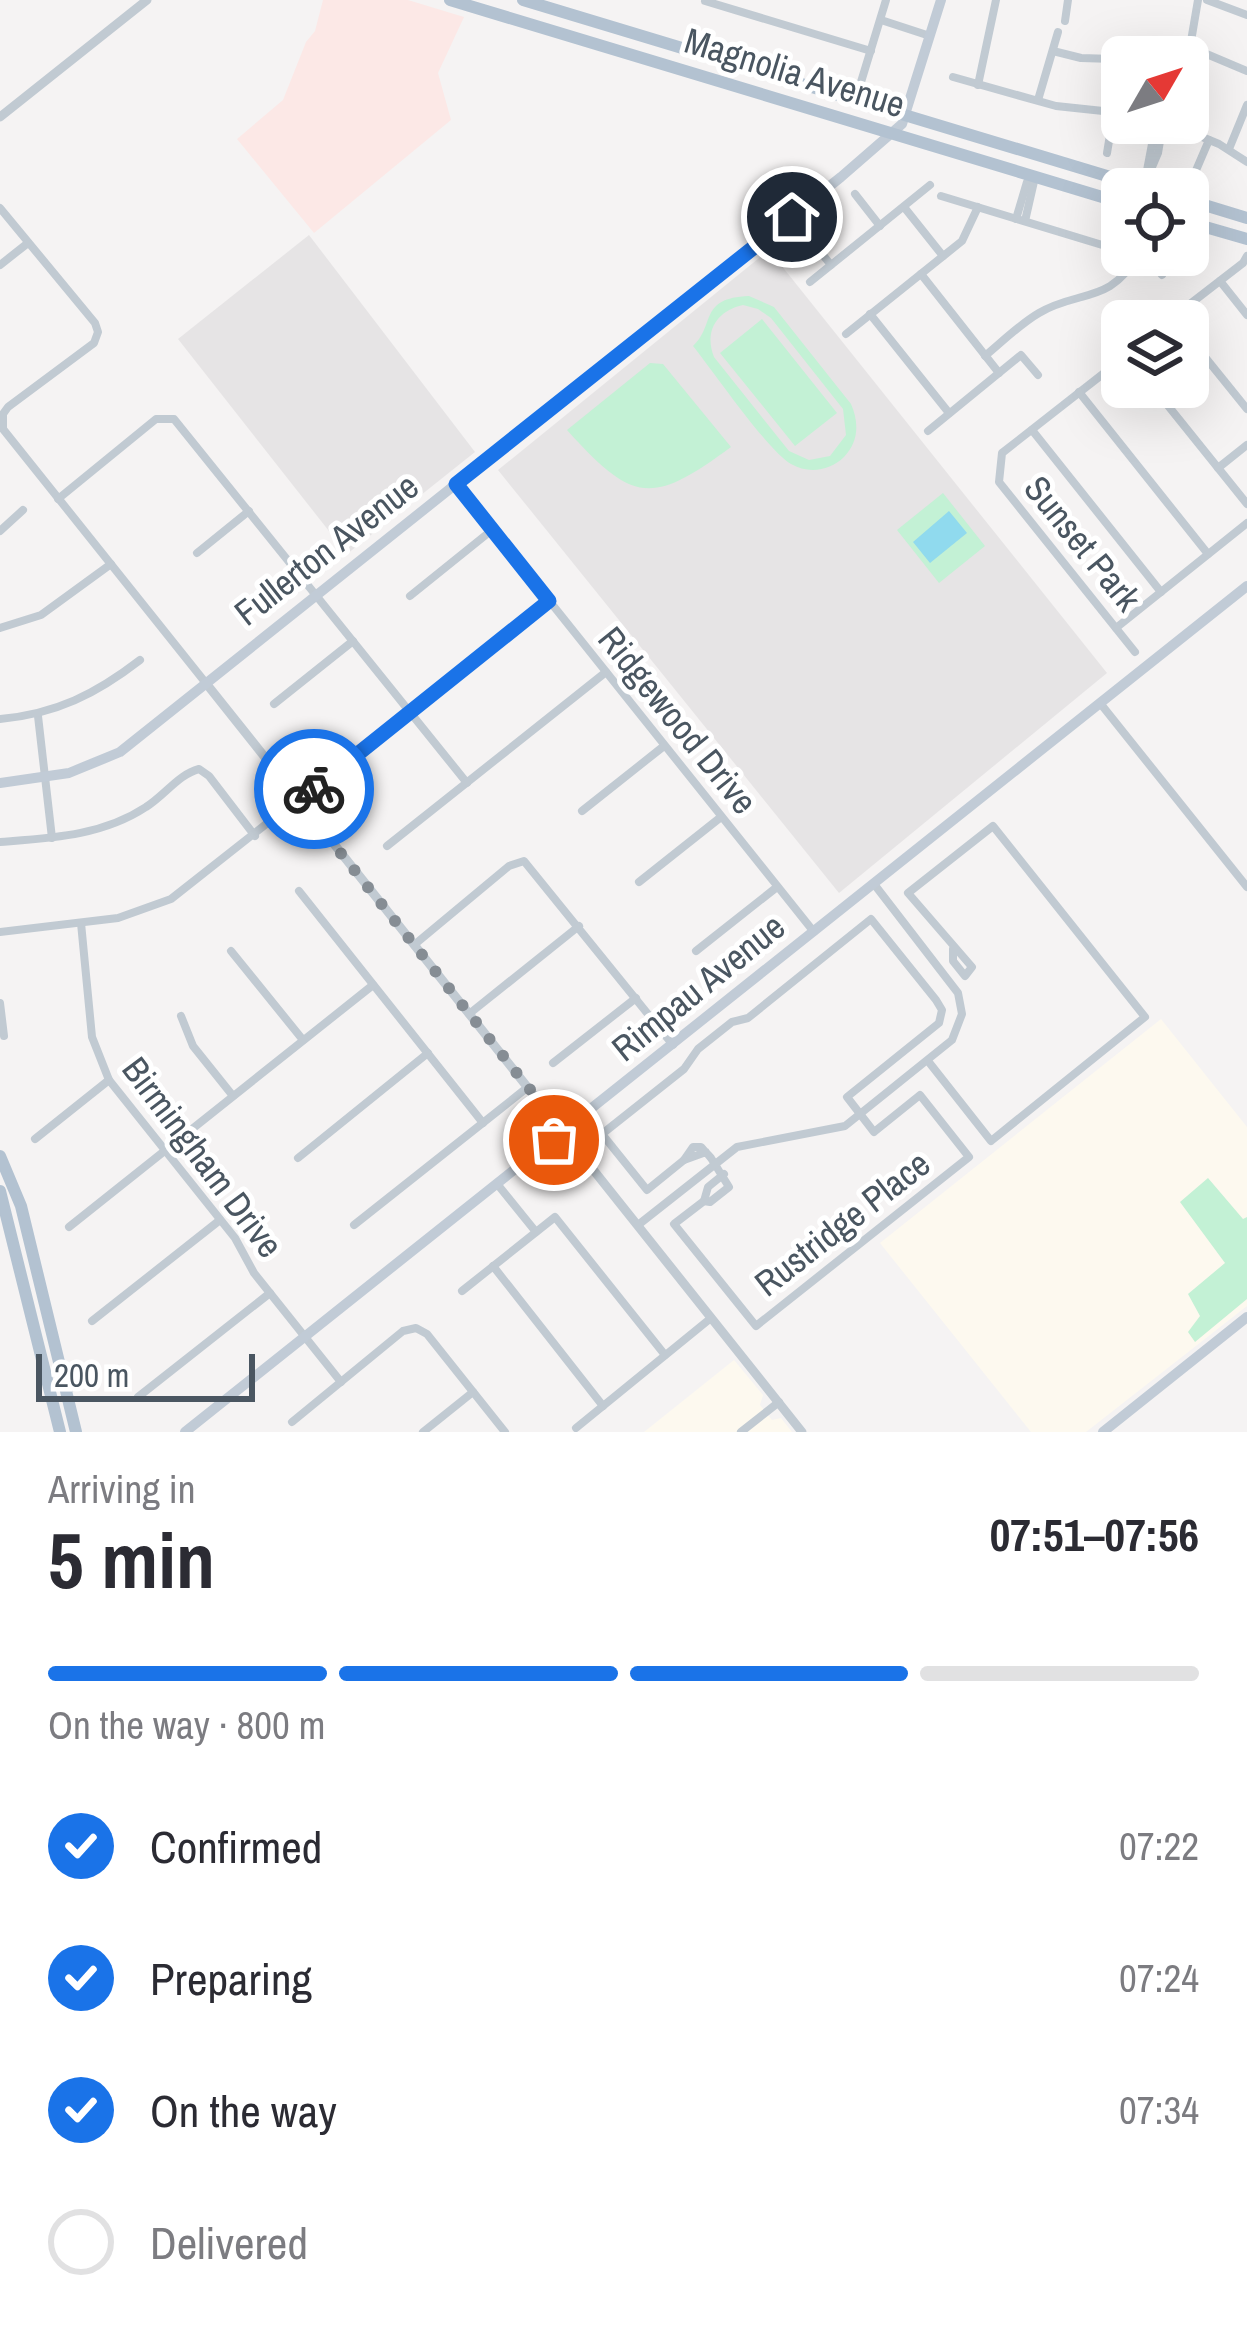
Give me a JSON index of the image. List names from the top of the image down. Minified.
{"streets":{"main road":["Magnolia Avenue","Fullerton Avenue","Rimpau Avenue"],"street":["Sunset Park","Ridgewood Drive","Birmingham Drive","Rustridge Place"]},"crossings":[["Magnolia Avenue","Fullerton Avenue"],["Fullerton Avenue","Ridgewood Drive"],["Ridgewood Drive","Rimpau Avenue"],["Rimpau Avenue","Birmingham Drive"]],"scale_bar":"200 m","north":"top right","page":{"scale":"200 m","heading":["5 min","Arriving in","07:51–07:56"],"bar":"On the way · 800 m","list":[["Confirmed","07:22"],["Preparing","07:24"],["On the way","07:34"],"Delivered"]}}
